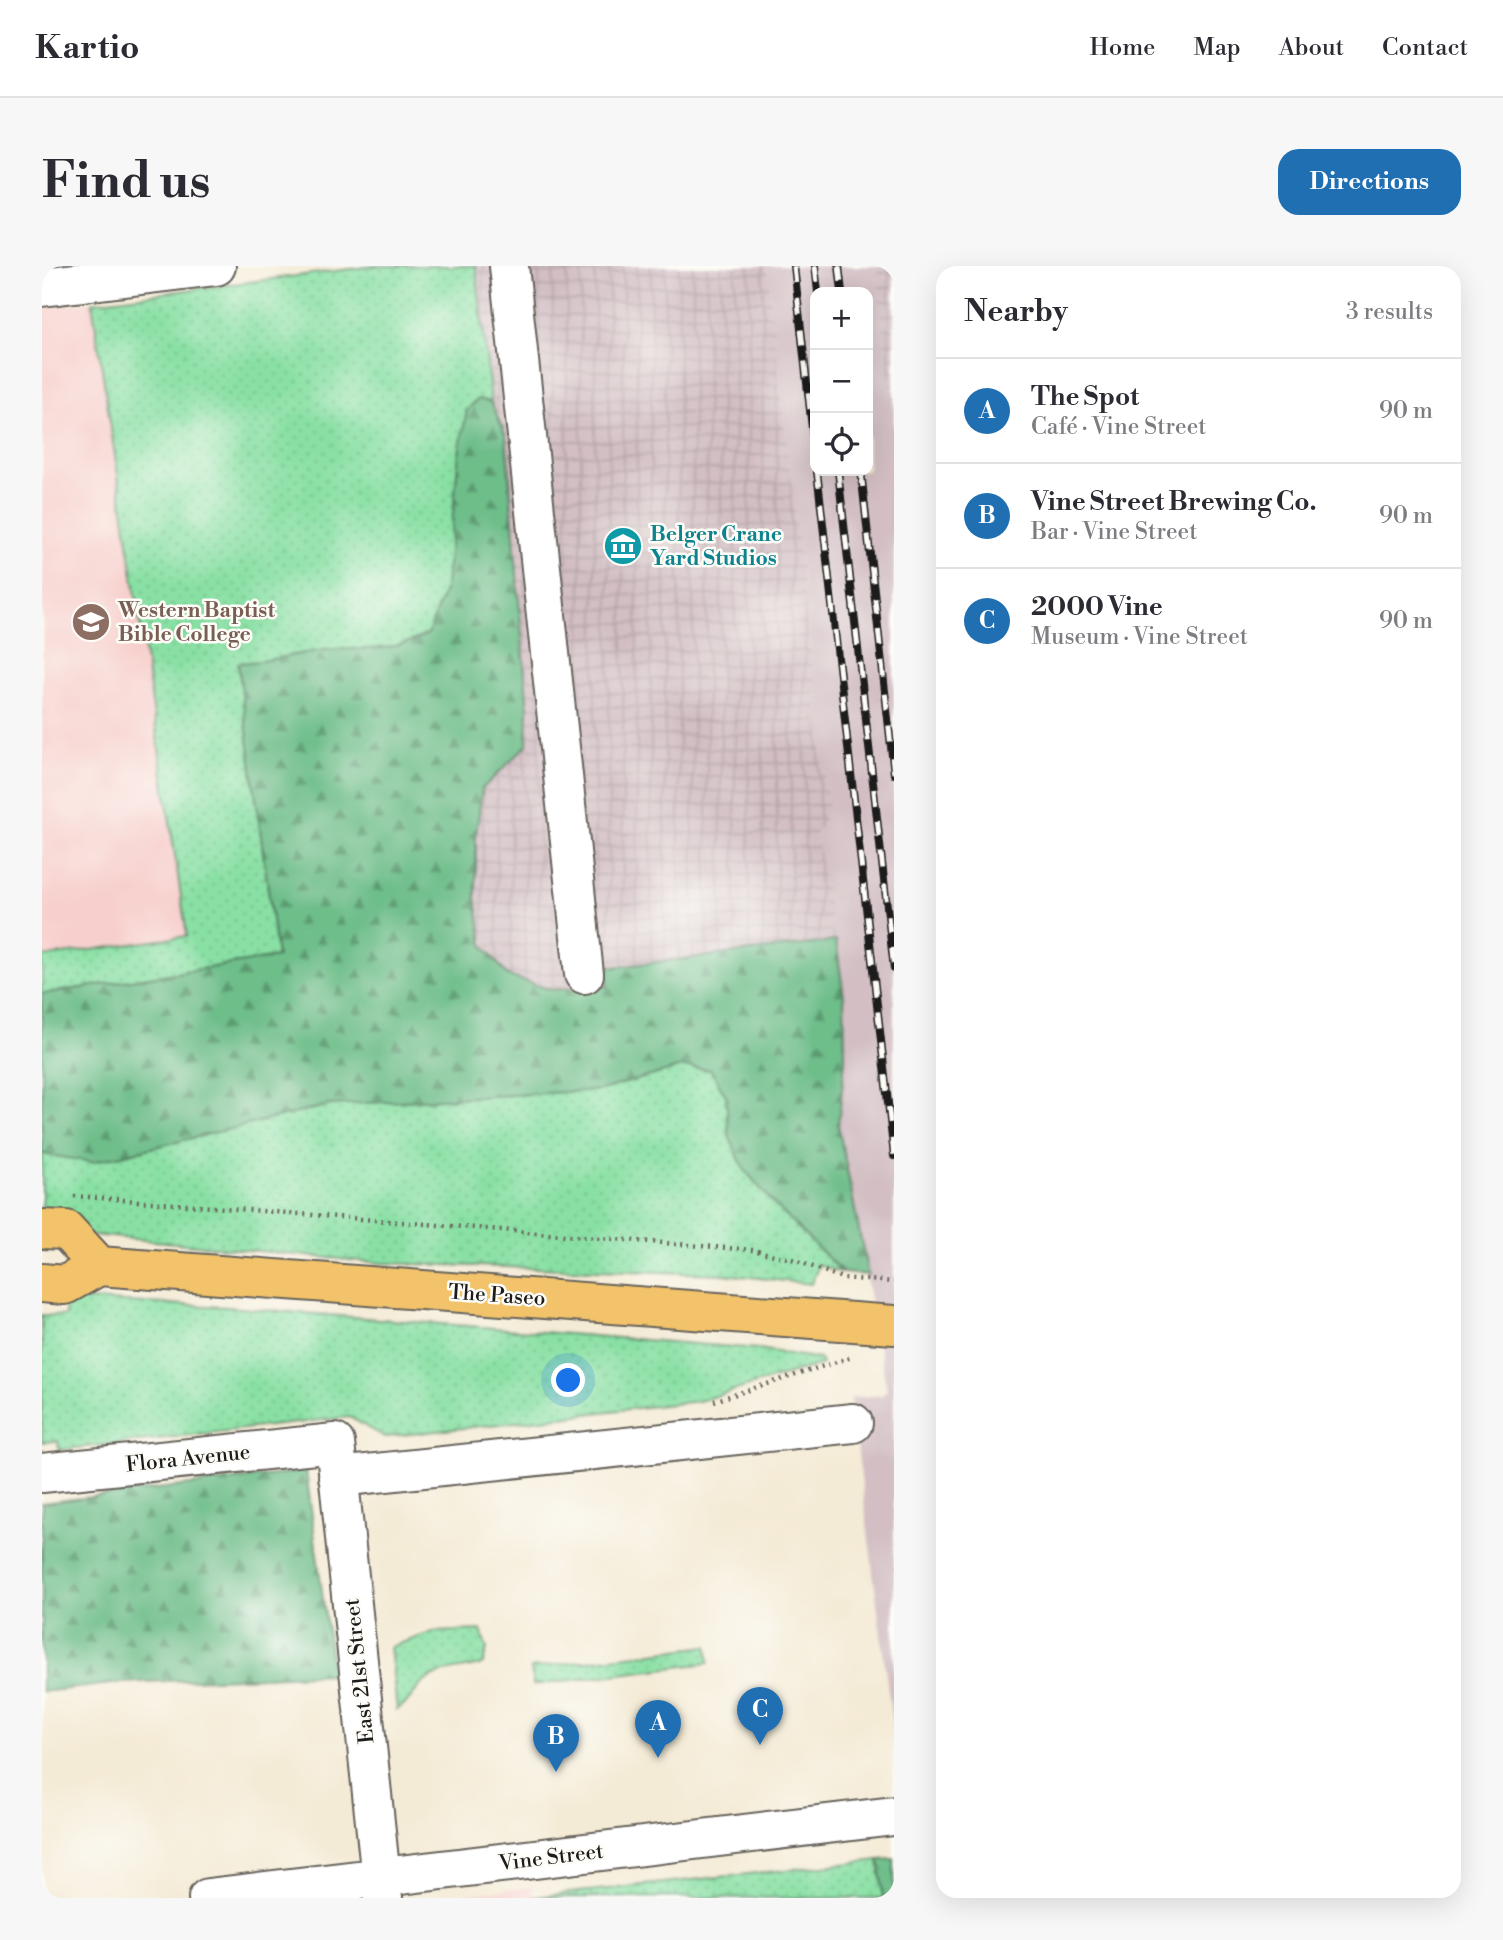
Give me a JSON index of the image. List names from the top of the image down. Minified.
{"streets":{"main road":["The Paseo"],"street":["Flora Avenue","East 21st Street","Vine Street"]},"crossings":[["Flora Avenue","East 21st Street"],["East 21st Street","Vine Street"]],"places":{"museum":["Belger Crane Yard Studios"],"school or university":["Western Baptist Bible College"]},"page":{"header":"Kartio","nav":["Home","Map","About","Contact"],"buttons":"Directions","title":"Find us","heading":["Nearby","3 results"],"map_buttons":["+","−"],"list":[{"mark":"A","name":"The Spot","note":"Café · Vine Street","value":"90 m"},{"mark":"B","name":"Vine Street Brewing Co.","note":"Bar · Vine Street","value":"90 m"},{"mark":"C","name":"2000 Vine","note":"Museum · Vine Street","value":"90 m"}],"pins":["C","A","B"]}}
